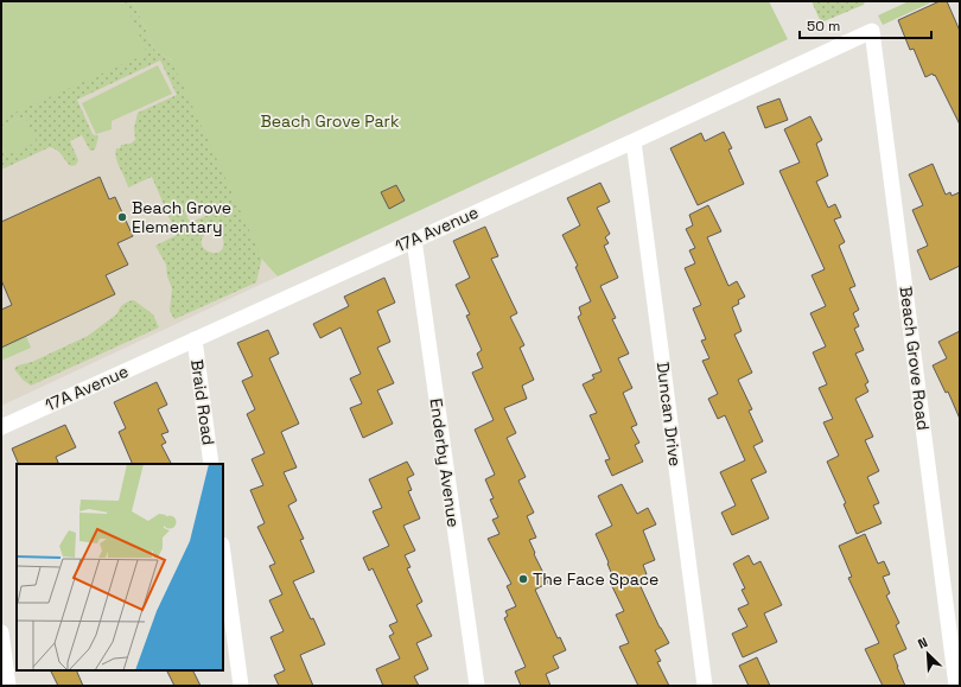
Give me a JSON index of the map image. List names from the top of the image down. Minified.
{"streets":{"street":["17A Avenue","Beach Grove Road","Braid Road","Duncan Drive","Enderby Avenue"]},"crossings":[["17A Avenue","Beach Grove Road"],["17A Avenue","Braid Road"],["17A Avenue","Duncan Drive"],["17A Avenue","Enderby Avenue"]],"parks":["Beach Grove Park"],"places":["Beach Grove Elementary","The Face Space"],"scale_bar":"50 m","north":"top left"}
